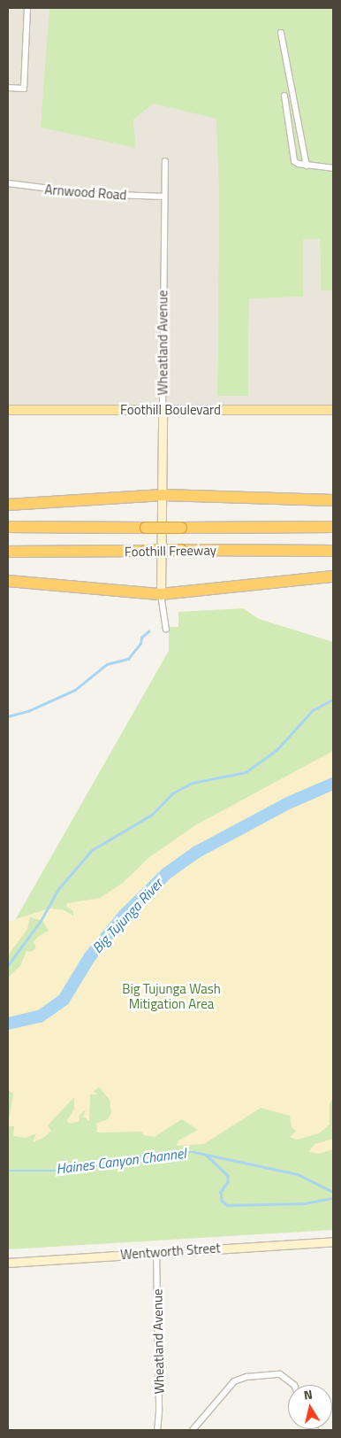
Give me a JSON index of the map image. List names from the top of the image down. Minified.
{"streets":{"highway":["Foothill Freeway"],"main road":["Wheatland Avenue","Foothill Boulevard","Wentworth Street"],"street":["Arnwood Road"]},"crossings":[["Arnwood Road","Wheatland Avenue"],["Wheatland Avenue","Foothill Boulevard"],["Wheatland Avenue","Wentworth Street"]],"water":["Big Tujunga River","Haines Canyon Channel"],"parks":["Big Tujunga Wash Mitigation Area"],"north":"top"}
